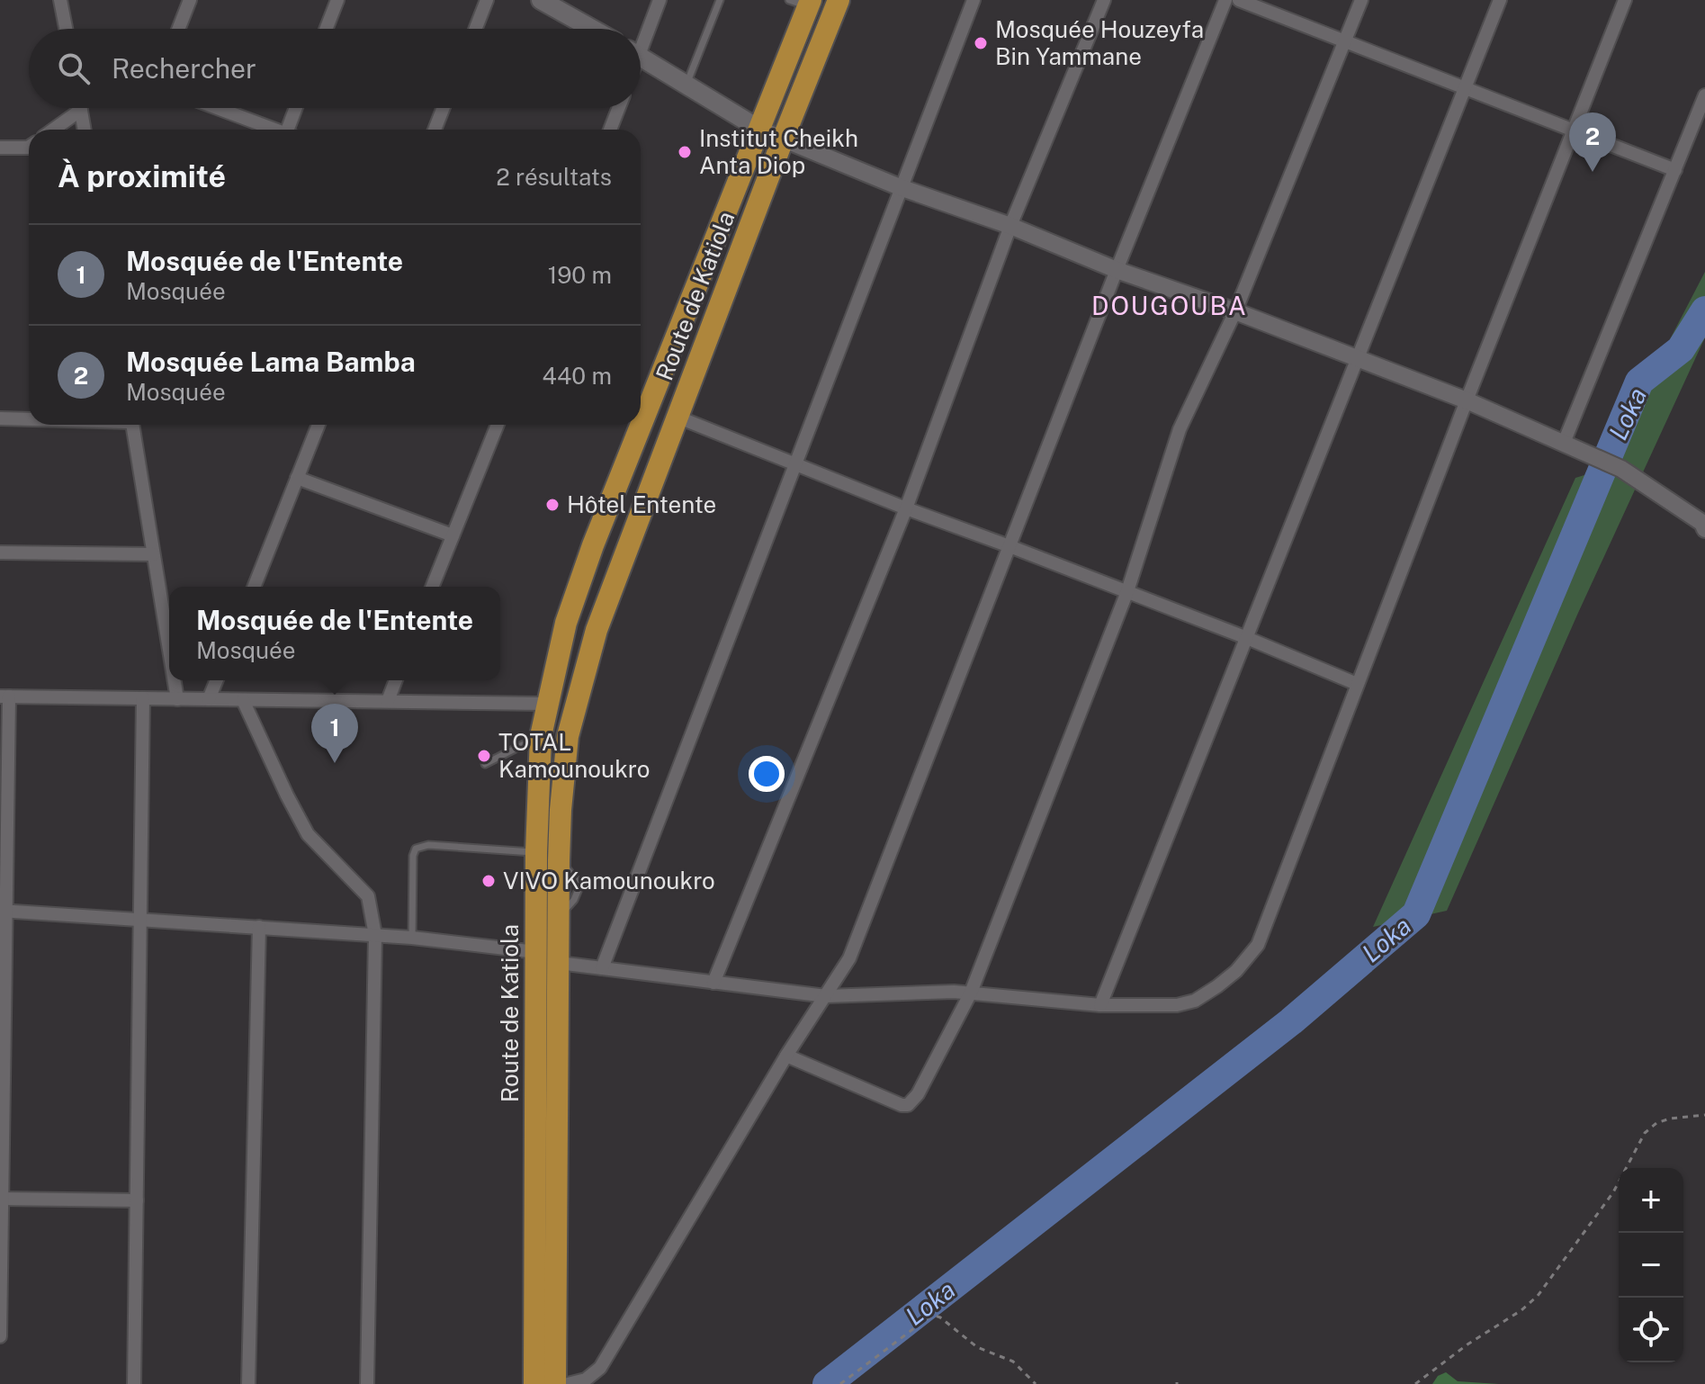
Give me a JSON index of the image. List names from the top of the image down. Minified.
{"streets":{"highway":["Route de Katiola"]},"districts":["DOUGOUBA"],"water":["Loka"],"places":["Mosquée Houzeyfa Bin Yammane","Institut Cheikh Anta Diop","Hôtel Entente","TOTAL Kamounoukro","VIVO Kamounoukro"],"page":{"search":"Rechercher","pins":["2","1"],"heading":["À proximité","2 résultats"],"list":[{"mark":"1","name":"Mosquée de l'Entente","note":"Mosquée","value":"190 m"},{"mark":"2","name":"Mosquée Lama Bamba","note":"Mosquée","value":"440 m"}],"popup":["Mosquée de l'Entente","Mosquée"],"map_buttons":["+","−"]}}
